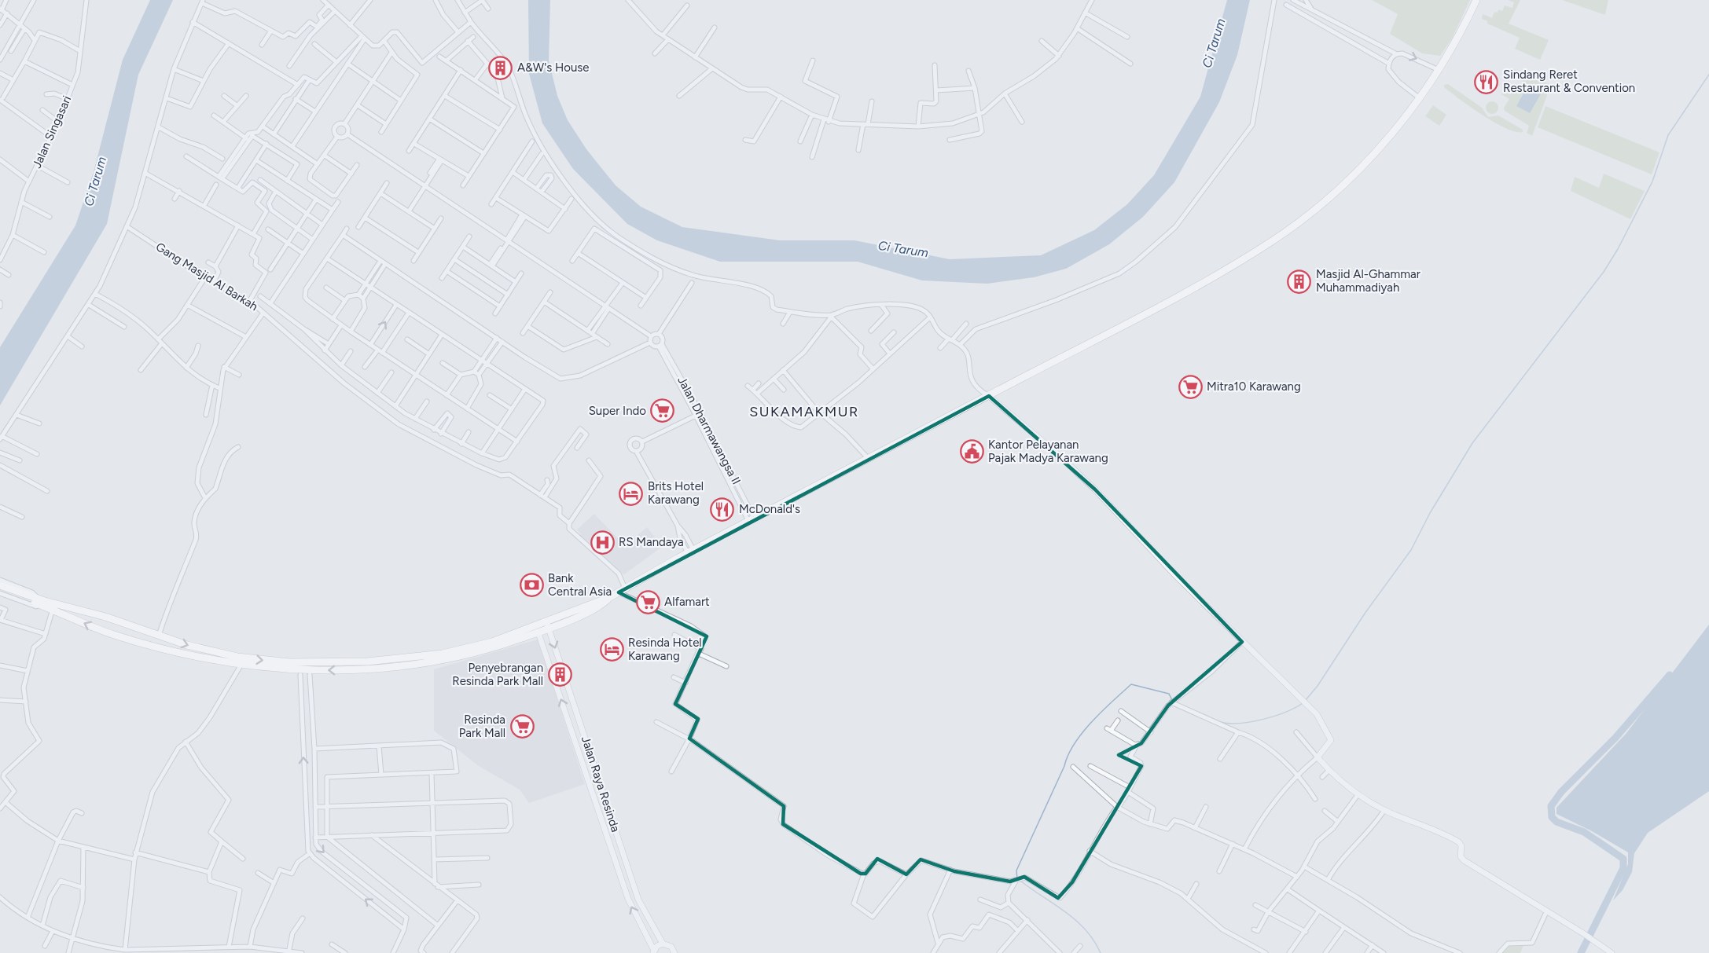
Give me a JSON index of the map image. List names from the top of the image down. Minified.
{"streets":{"street":["Jalan Singasari","Gang Masjid Al Barkah","Jalan Dharmawangsa II","Jalan Raya Resinda"]},"districts":["SUKAMAKMUR"],"water":["Ci Tarum"],"places":{"building":["A&W's House","Masjid Al-Ghammar Muhammadiyah","Penyebrangan Resinda Park Mall"],"restaurant":["Sindang Reret Restaurant & Convention","McDonald's"],"supermarket":["Mitra10 Karawang","Super Indo","Alfamart","Resinda Park Mall"],"public building":["Kantor Pelayanan Pajak Madya Karawang"],"hotel":["Brits Hotel Karawang","Resinda Hotel Karawang"],"hospital":["RS Mandaya"],"bank":["Bank Central Asia"]}}
